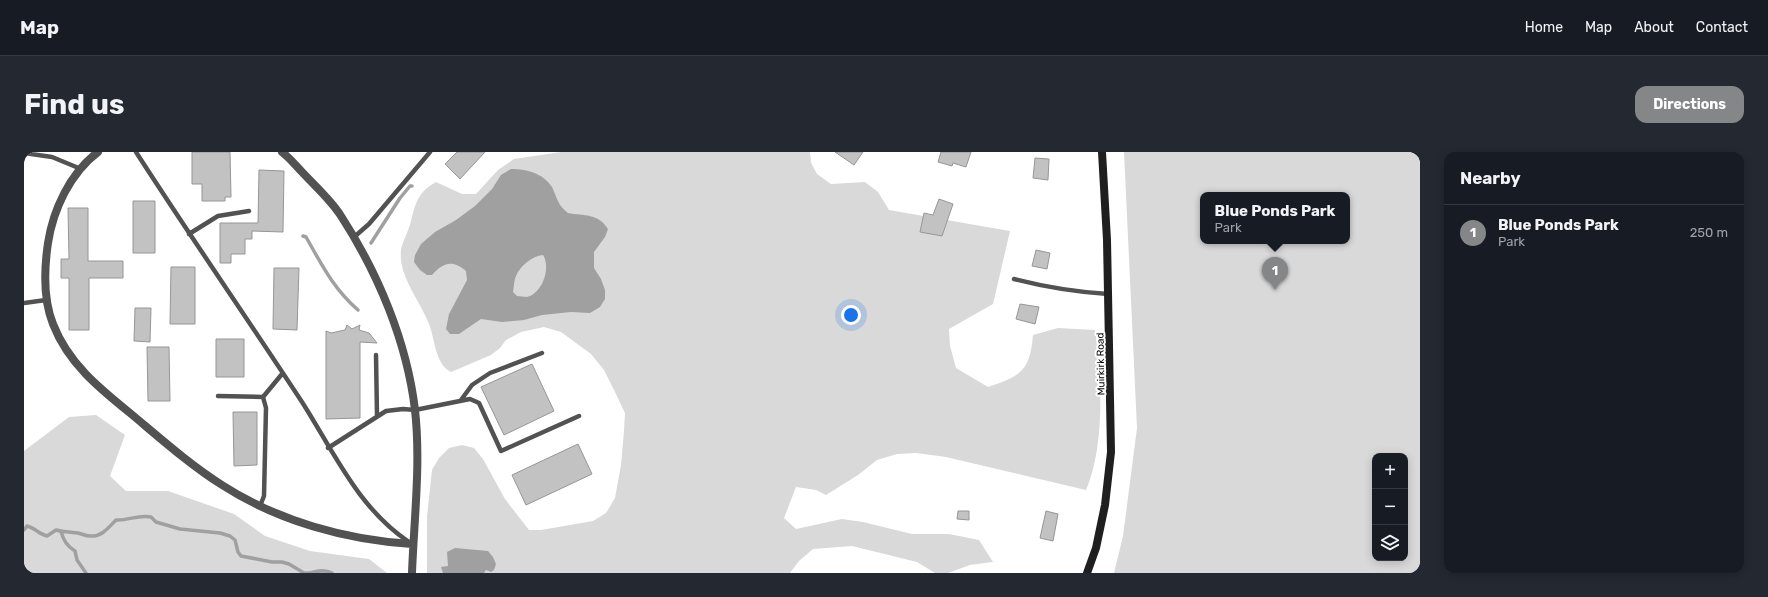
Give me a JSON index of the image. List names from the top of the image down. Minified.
{"streets":{"main road":["Muirkirk Road"]},"page":{"header":"Map","nav":["Home","Map","About","Contact"],"buttons":"Directions","title":"Find us","heading":"Nearby","popup":["Blue Ponds Park","Park"],"list":[{"mark":"1","name":"Blue Ponds Park","note":"Park","value":"250 m"}],"pins":"1","map_buttons":["+","−"]}}
